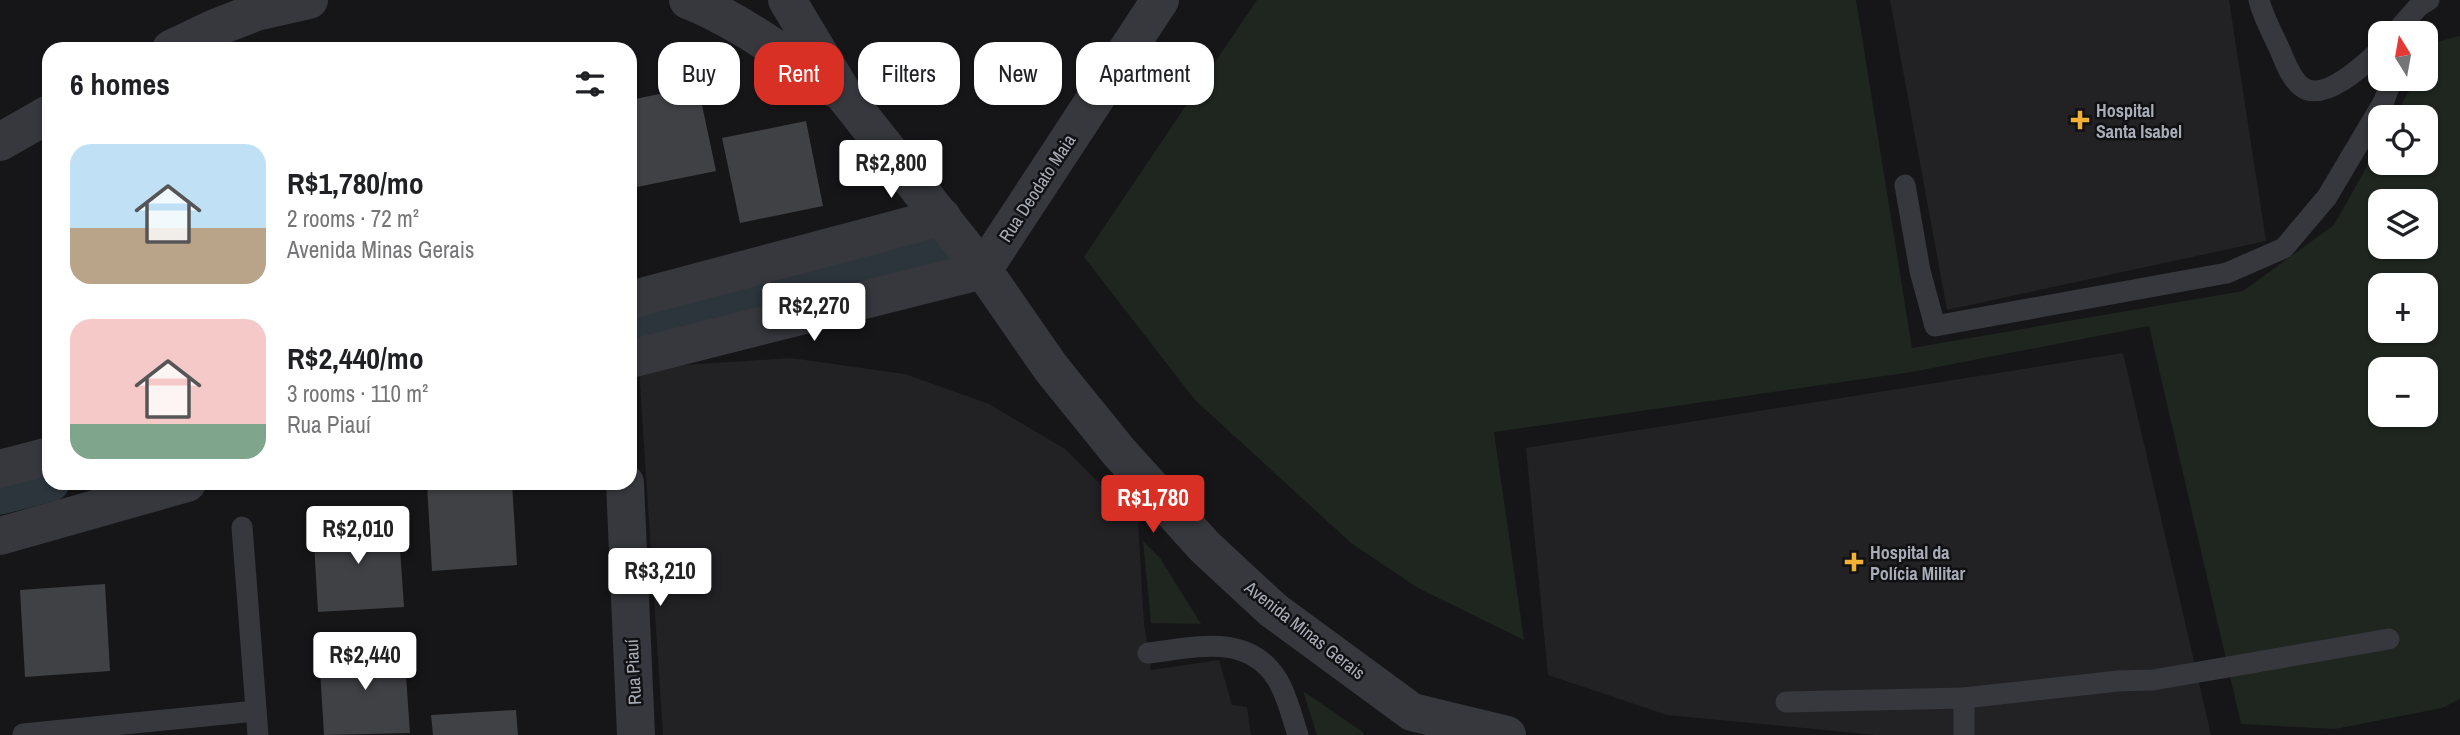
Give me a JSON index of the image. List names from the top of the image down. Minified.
{"streets":{"street":["Rua Deodato Maia","Avenida Minas Gerais","Rua Piauí"]},"crossings":[["Rua Deodato Maia","Avenida Minas Gerais"]],"places":{"health":["Hospital Santa Isabel","Hospital da Polícia Militar"]},"north":"top","page":{"map_buttons":["+","−"],"chip":["Buy","Rent","Filters","New","Apartment"],"heading":"6 homes","list":[{"name":"R$1,780/mo","note":"2 rooms · 72 m² · Avenida Minas Gerais"},{"name":"R$2,440/mo","note":"3 rooms · 110 m² · Rua Piauí"}],"price":["R$2,800","R$2,270","R$1,780","R$2,010","R$3,210","R$2,440"]}}
